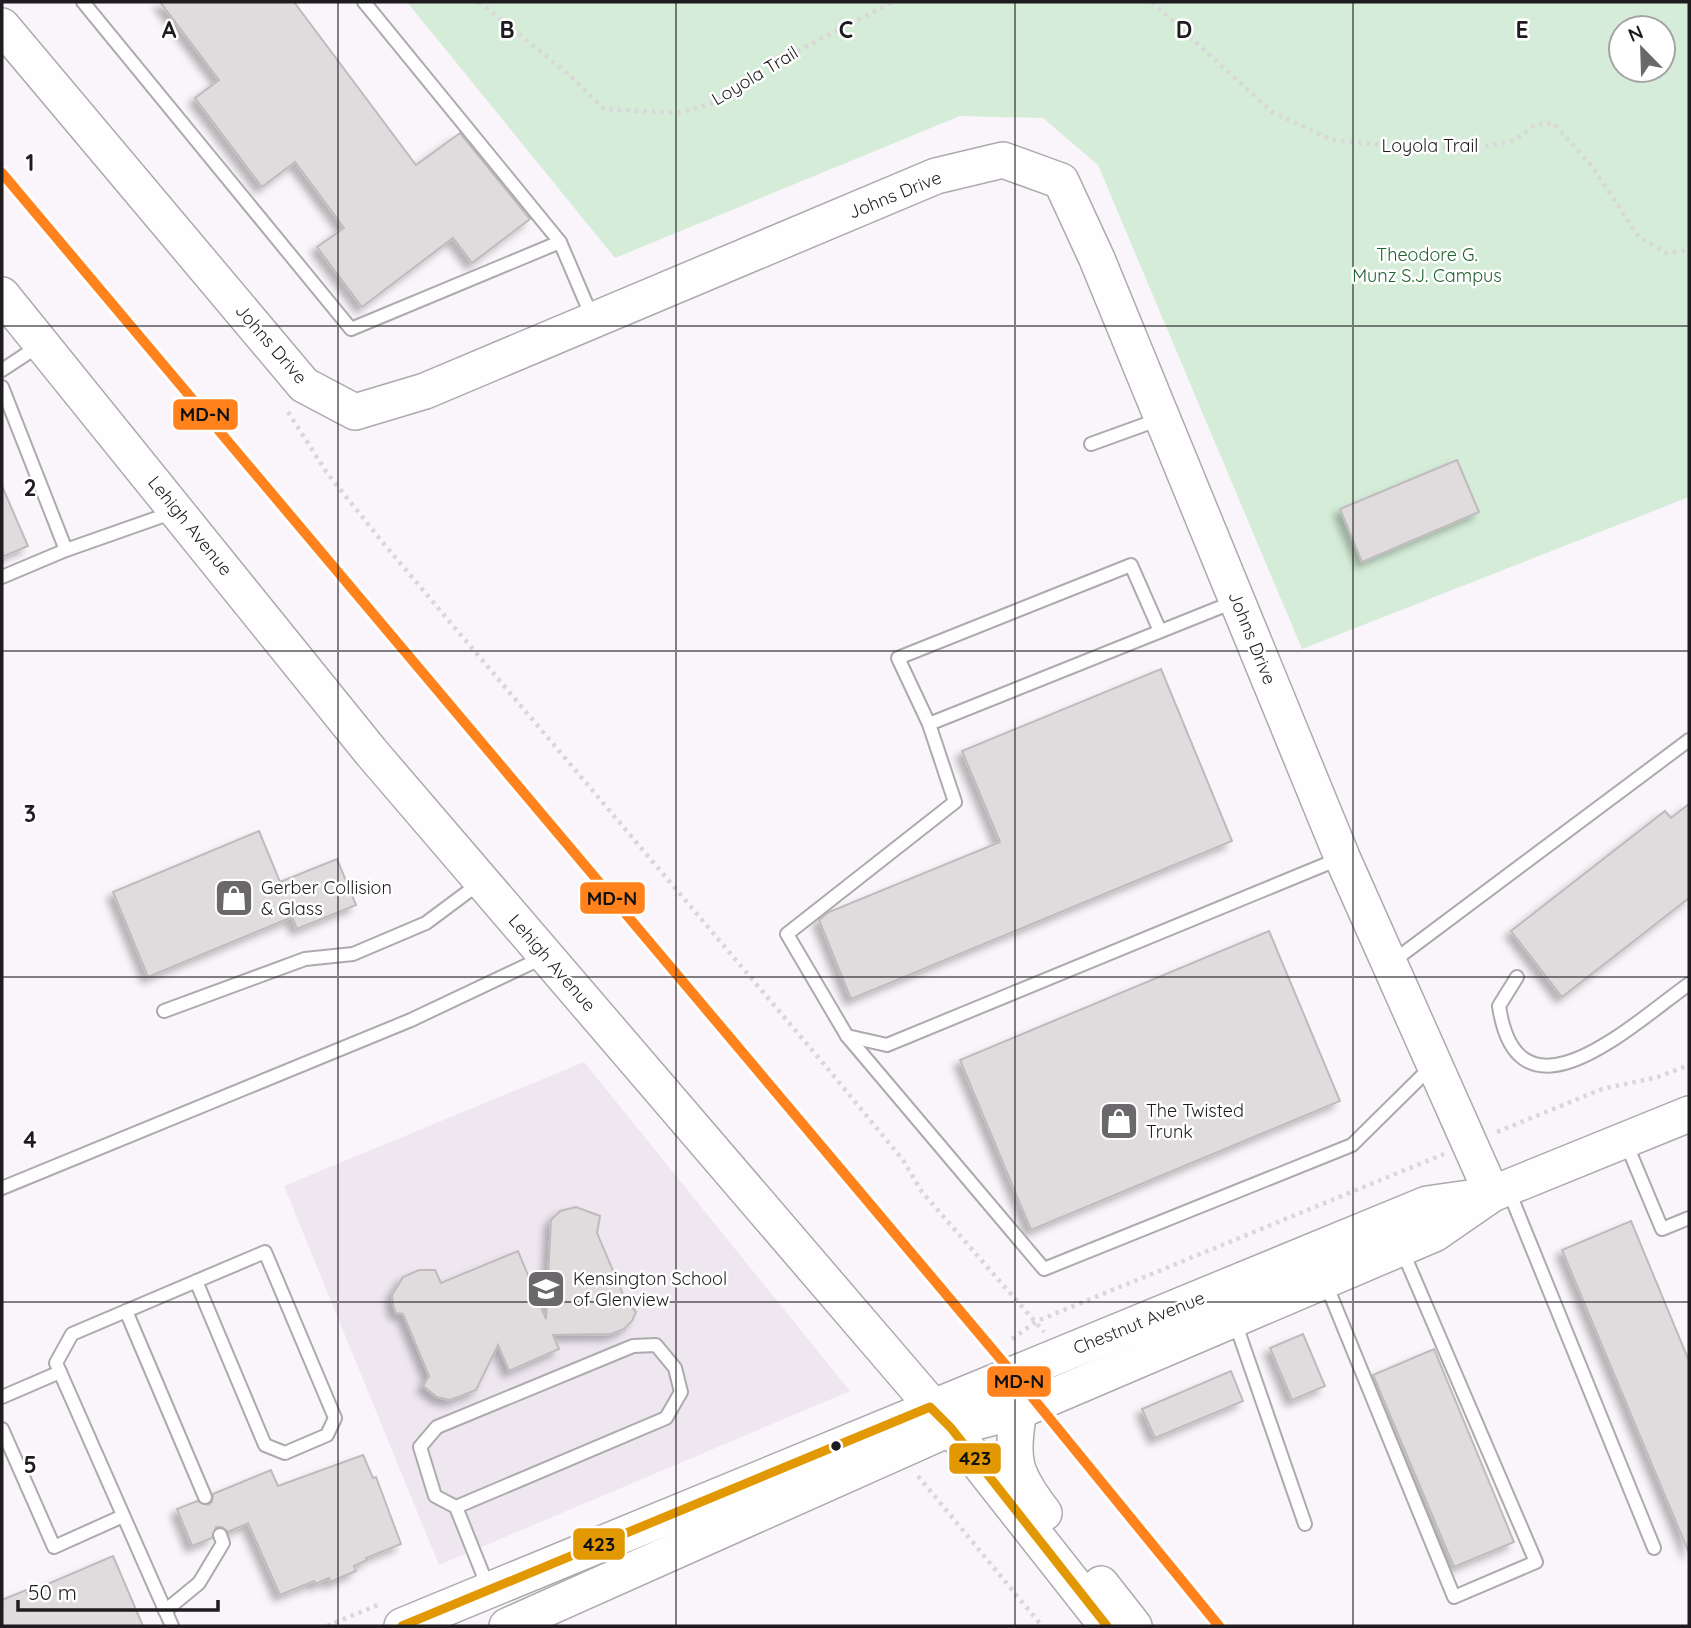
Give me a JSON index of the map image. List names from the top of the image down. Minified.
{"streets":{"street":["Johns Drive","Lehigh Avenue","Chestnut Avenue"],"path":["Loyola Trail"]},"crossings":[["Johns Drive","Chestnut Avenue"],["Lehigh Avenue","Chestnut Avenue"]],"parks":["Theodore G. Munz S.J. Campus"],"places":{"shop":["Gerber Collision & Glass","The Twisted Trunk"],"school or university":["Kensington School of Glenview"]},"lines":["transit line MD-N","transit line 423"],"scale_bar":"50 m","north":"top left","grid":{"columns":["A","B","C","D","E"],"rows":["1","2","3","4","5"]}}
